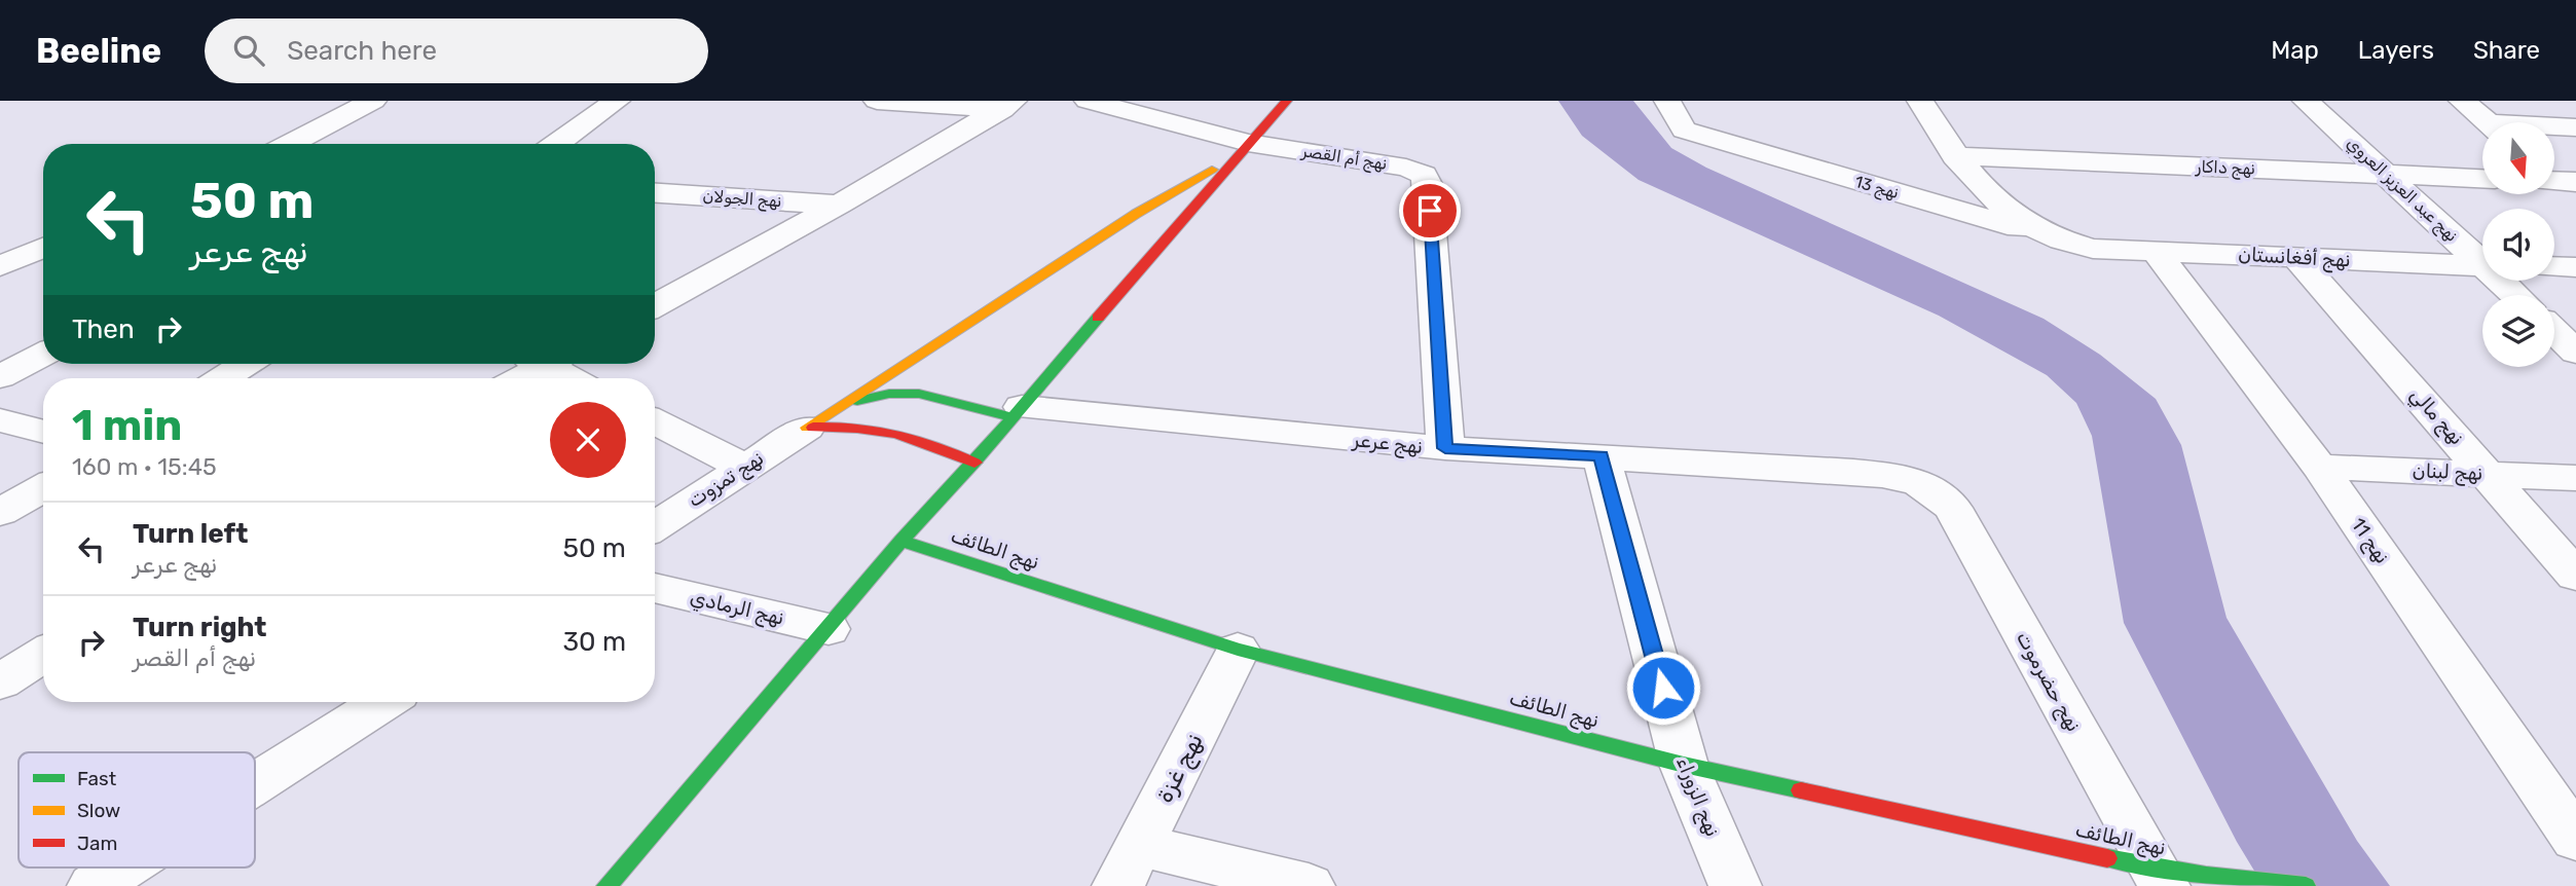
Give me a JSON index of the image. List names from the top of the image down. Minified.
{"streets":{"street":["نهج أم القصر","نهج داكار","نهج 13","نهج عبد العزيز العروي","نهج الجولان","نهج أفغانستان","نهج مالي","نهج عرعر","نهج لبنان","نهج تمزوت","نهج 11","نهج الطائف","نهج الرمادي","نهج حضرموت","نهج غزة","نهج الزوراء"]},"crossings":[["نهج أم القصر","نهج عرعر"],["نهج داكار","نهج عبد العزيز العروي"],["نهج 13","نهج أفغانستان"],["نهج أفغانستان","نهج مالي"],["نهج أفغانستان","نهج 11"],["نهج مالي","نهج لبنان"],["نهج عرعر","نهج حضرموت"],["نهج عرعر","نهج الزوراء"],["نهج لبنان","نهج 11"],["نهج الطائف","نهج حضرموت"],["نهج الطائف","نهج غزة"],["نهج الطائف","نهج الزوراء"]],"legend":["Fast","Slow","Jam"],"north":"bottom","page":{"header":"Beeline","search":"Search here","nav":["Map","Layers","Share"],"turn":["50 m","نهج عرعر"],"then":"Then","heading":["1 min","160 m · 15:45"],"list":[{"name":"Turn left","note":"نهج عرعر","value":"50 m"},{"name":"Turn right","note":"نهج أم القصر","value":"30 m"}]}}
